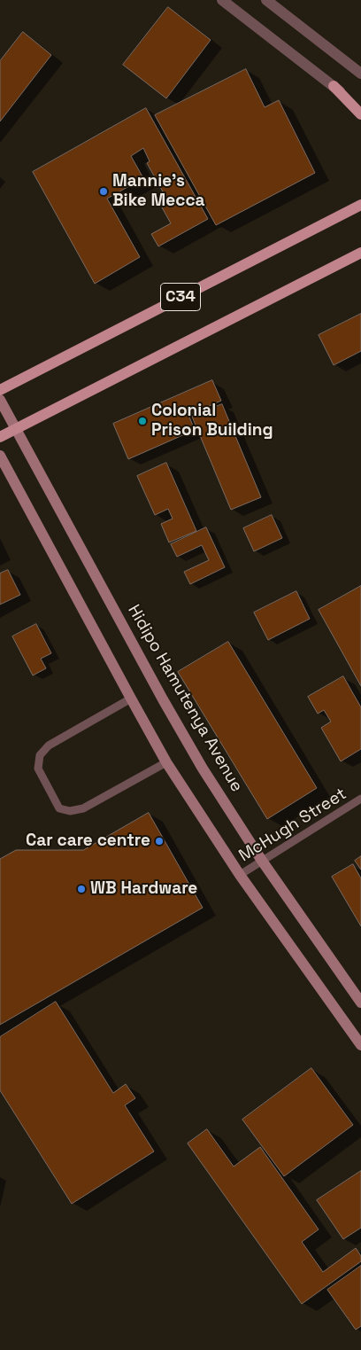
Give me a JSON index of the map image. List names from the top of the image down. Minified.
{"streets":{"main road":["C34"],"street":["Hidipo Hamutenya Avenue"],"lane":["McHugh Street"]},"crossings":[["C34","Hidipo Hamutenya Avenue"],["Hidipo Hamutenya Avenue","McHugh Street"]],"places":["Mannie's Bike Mecca","Colonial Prison Building","Car care centre","WB Hardware"]}
